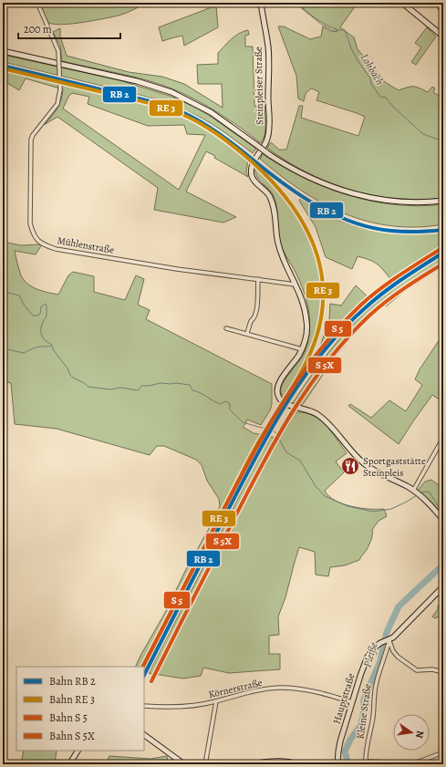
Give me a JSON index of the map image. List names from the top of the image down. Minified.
{"streets":{"street":["Steinpleiser Straße","Mühlenstraße","Körnerstraße","Hauptstraße","Kleine Straße"]},"crossings":[["Steinpleiser Straße","Mühlenstraße"],["Körnerstraße","Hauptstraße"],["Hauptstraße","Kleine Straße"]],"water":["Lohbach","Pleiße"],"places":{"restaurant":["Sportgaststätte Steinpleis"]},"legend":["Bahn RB 2","Bahn RE 3","Bahn S 5","Bahn S 5X"],"scale_bar":"200 m","north":"right"}
